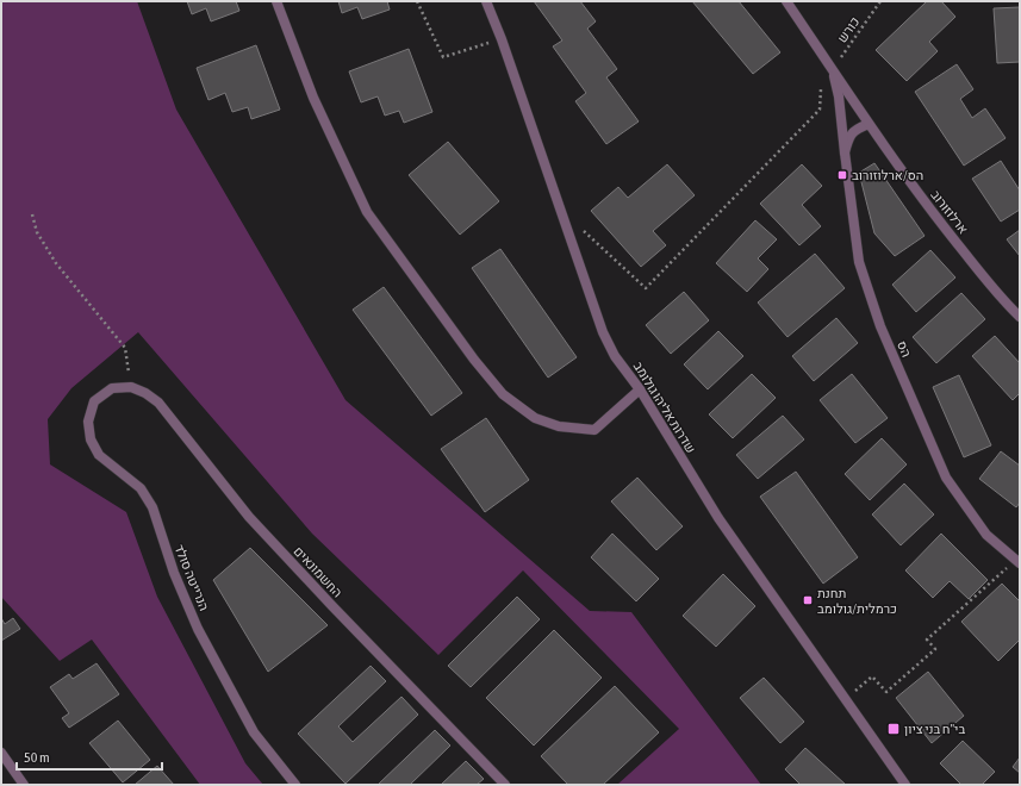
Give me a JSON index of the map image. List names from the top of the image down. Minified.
{"streets":{"street":["ארלוזורוב","הס","שדרות אליהו גולומב","החשמונאים","הנרייטה סולד"],"path":["כורש"]},"crossings":[["כורש","ארלוזורוב"],["ארלוזורוב","הס"],["החשמונאים","הנרייטה סולד"]],"places":{"transit":["הס/ארלוזורוב","תחנת כרמלית/גולומב","בי\"ח בני ציון"]},"scale_bar":"50 m"}
